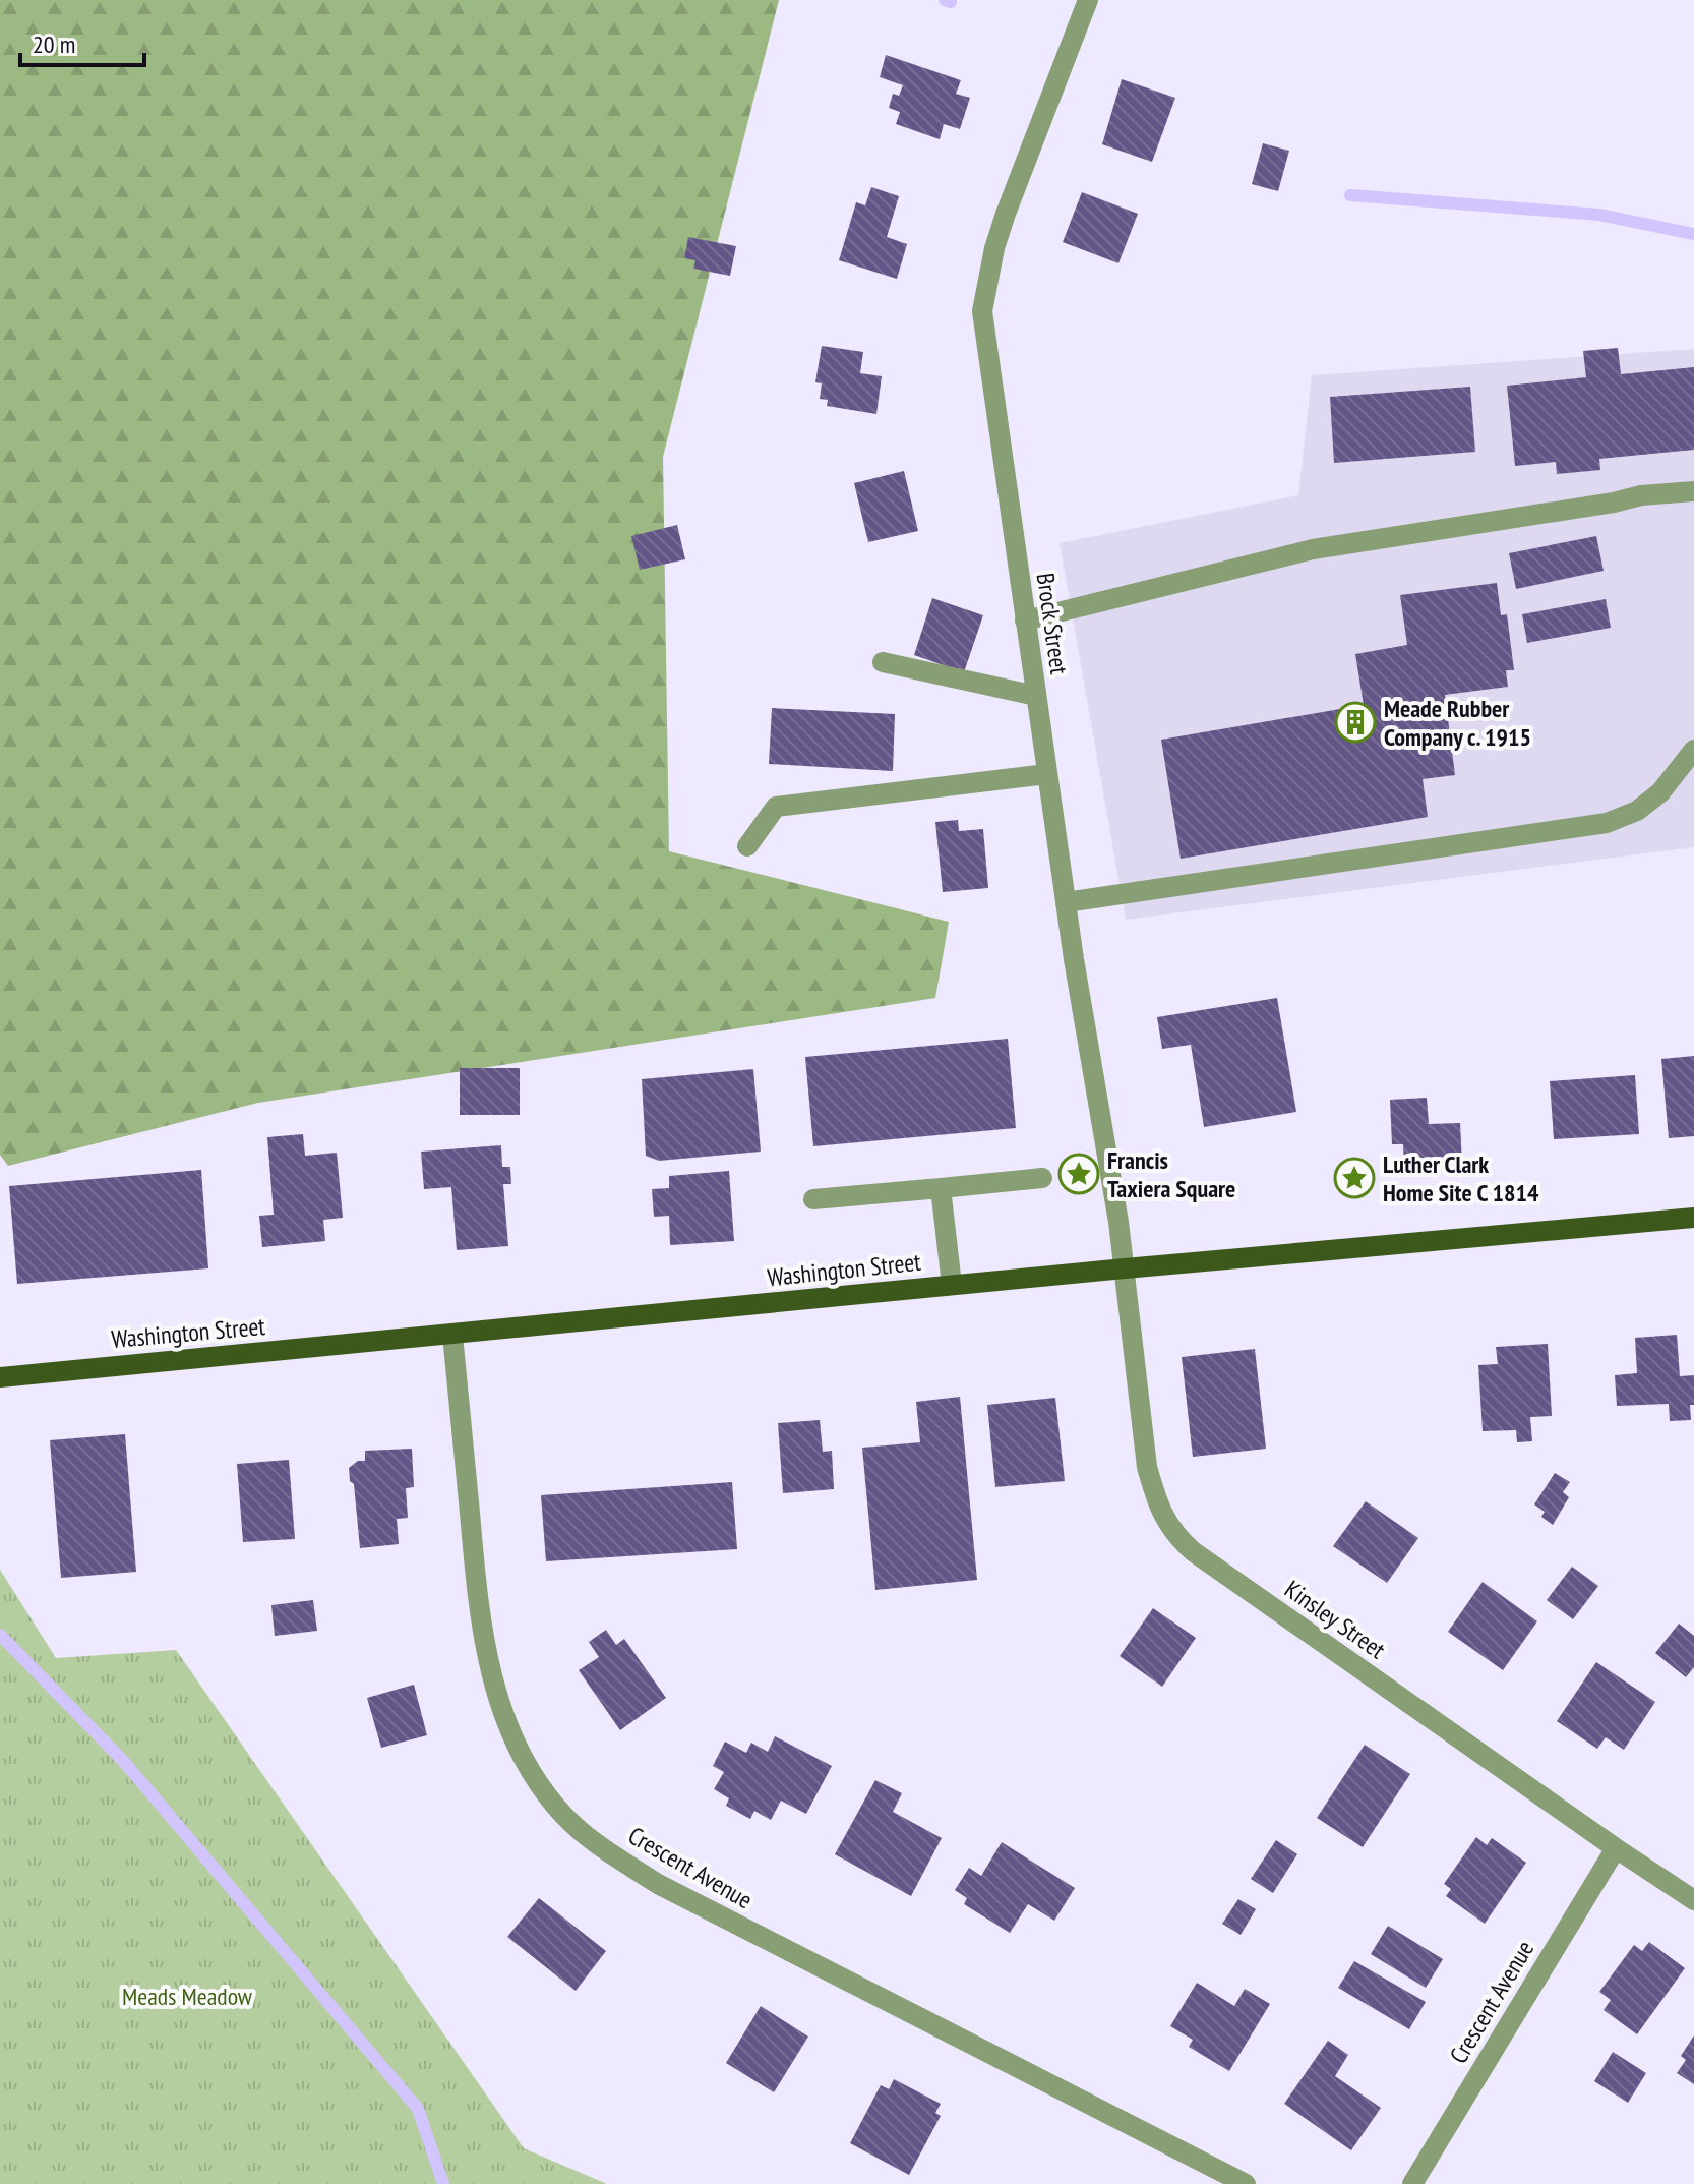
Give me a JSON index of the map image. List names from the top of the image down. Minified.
{"streets":{"main road":["Washington Street"],"street":["Brock Street","Kinsley Street","Crescent Avenue"]},"crossings":[["Brock Street","Washington Street"],["Brock Street","Kinsley Street"],["Washington Street","Kinsley Street"],["Washington Street","Crescent Avenue"],["Kinsley Street","Crescent Avenue"]],"parks":["Meads Meadow"],"places":{"building":["Meade Rubber Company c. 1915"],"place":["Francis Taxiera Square","Luther Clark Home Site C 1814"]},"scale_bar":"20 m"}
